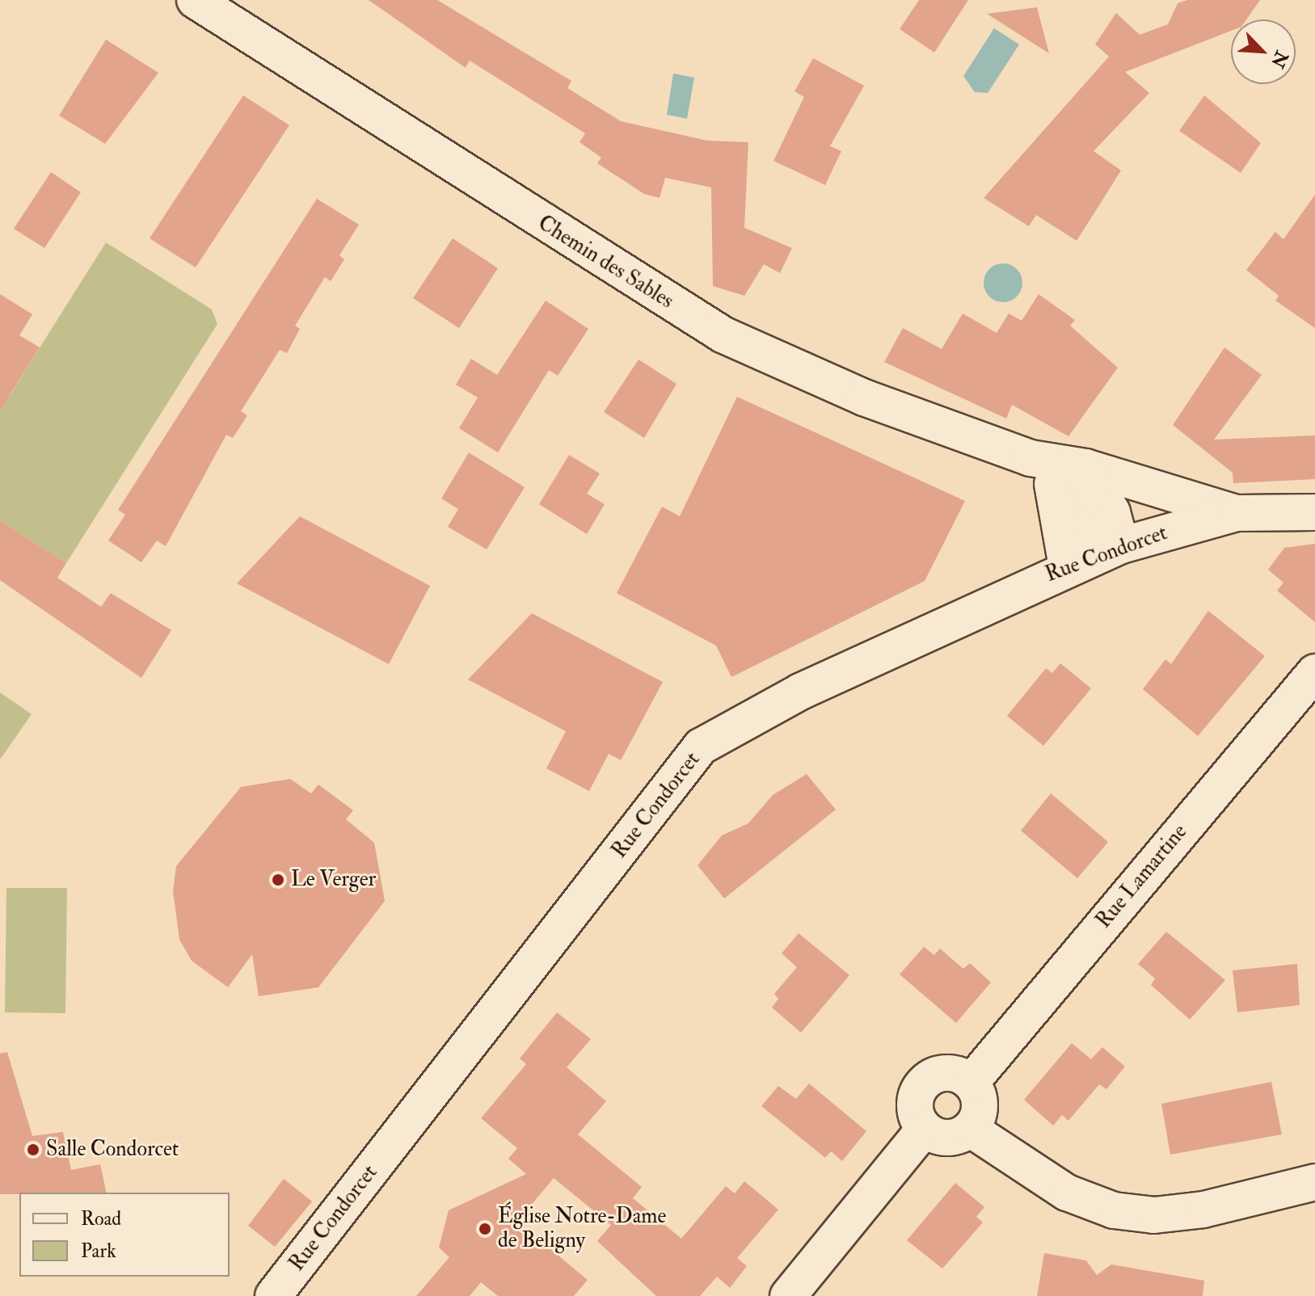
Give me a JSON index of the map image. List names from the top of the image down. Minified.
{"streets":{"street":["Chemin des Sables","Rue Condorcet","Rue Lamartine"]},"crossings":[["Chemin des Sables","Rue Condorcet"]],"places":["Le Verger","Salle Condorcet","Église Notre-Dame de Beligny"],"legend":["Road","Park"],"north":"bottom right"}
